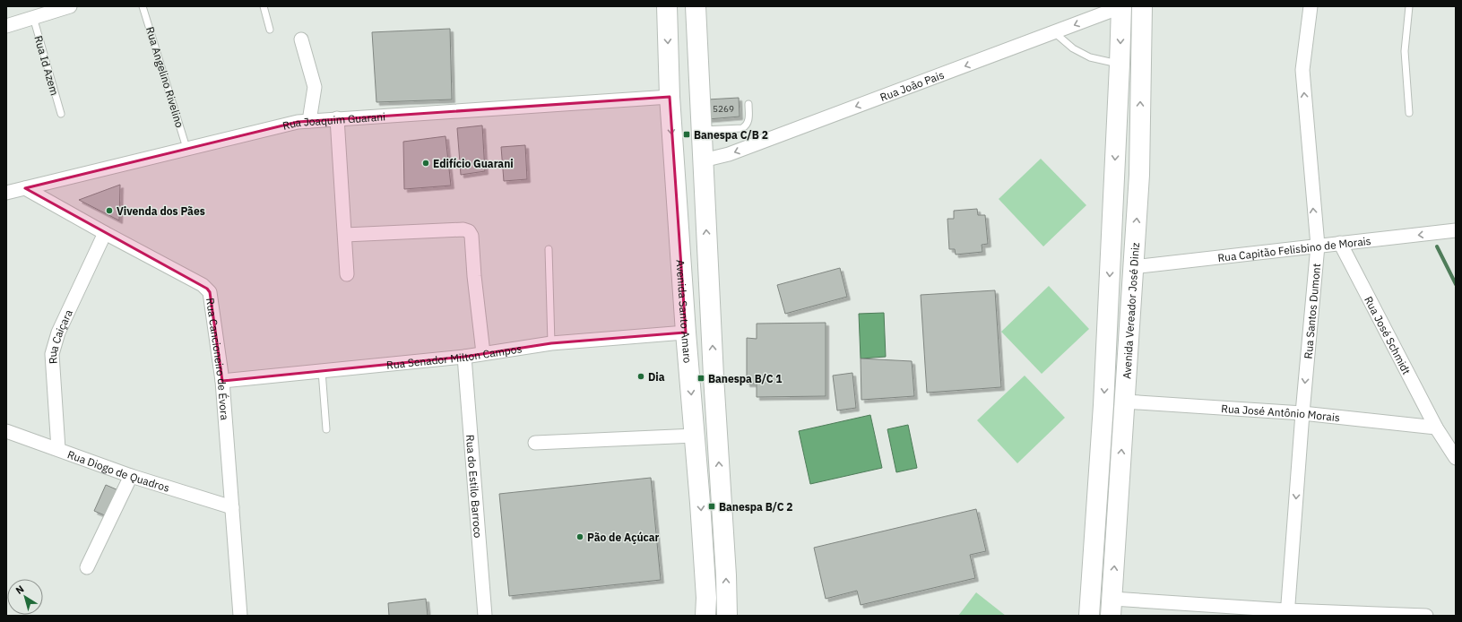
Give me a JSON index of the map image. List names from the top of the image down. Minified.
{"streets":{"main road":["Avenida Santo Amaro","Avenida Vereador José Diniz"],"street":["Rua João Pais","Rua Joaquim Guarani","Rua Capitão Felisbino de Morais","Rua Santos Dumont","Rua José Schmidt","Rua Caiçara","Rua Senador Milton Campos","Rua Cancioneiro de Évora","Rua José Antônio Morais","Rua Diogo de Quadros","Rua do Estilo Barroco"],"lane":["Rua Id Azem","Rua Angelino Rivelino"]},"crossings":[["Rua Angelino Rivelino","Rua Joaquim Guarani"],["Rua João Pais","Avenida Vereador José Diniz"],["Rua Joaquim Guarani","Avenida Santo Amaro"],["Rua Joaquim Guarani","Rua Cancioneiro de Évora"],["Rua Capitão Felisbino de Morais","Avenida Vereador José Diniz"],["Rua Capitão Felisbino de Morais","Rua Santos Dumont"],["Rua Capitão Felisbino de Morais","Rua José Schmidt"],["Avenida Santo Amaro","Rua Senador Milton Campos"],["Avenida Vereador José Diniz","Rua José Antônio Morais"],["Rua Santos Dumont","Rua José Antônio Morais"],["Rua José Schmidt","Rua José Antônio Morais"],["Rua Caiçara","Rua Cancioneiro de Évora"],["Rua Caiçara","Rua Diogo de Quadros"],["Rua Senador Milton Campos","Rua Cancioneiro de Évora"],["Rua Senador Milton Campos","Rua do Estilo Barroco"],["Rua Cancioneiro de Évora","Rua Diogo de Quadros"]],"one_way":["Rua João Pais","Rua Capitão Felisbino de Morais"],"places":{"transit":["Banespa C/B 2","Banespa B/C 1","Banespa B/C 2"],"other":["Edifício Guarani","Vivenda dos Pães","Dia","Pão de Açúcar"]},"house_numbers":["5269"],"north":"top left"}
